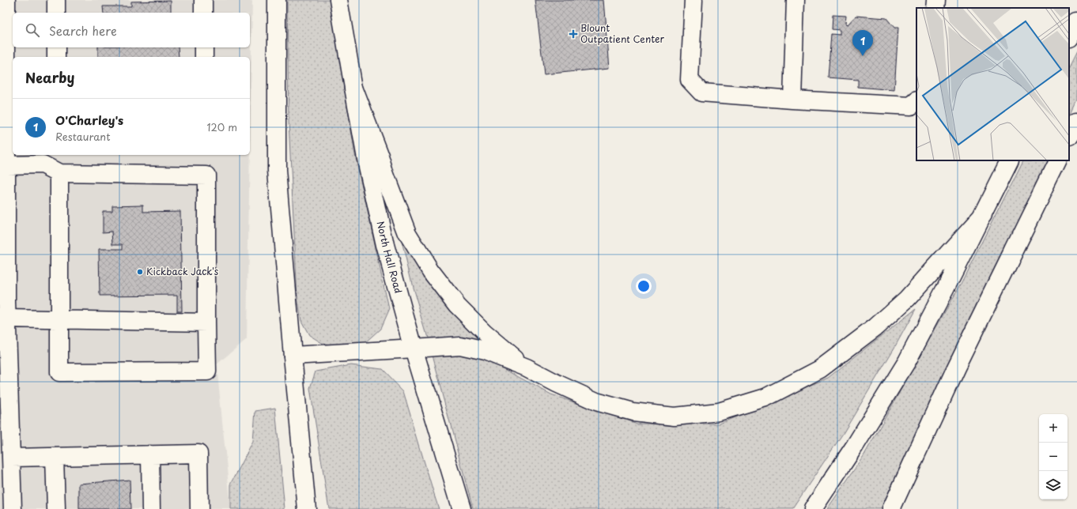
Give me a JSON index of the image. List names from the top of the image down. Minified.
{"streets":{"main road":["North Hall Road"]},"places":{"health":["Blount Outpatient Center"],"other":["Kickback Jack's"]},"page":{"search":"Search here","pins":"1","heading":"Nearby","list":[{"mark":"1","name":"O'Charley's","note":"Restaurant","value":"120 m"}],"map_buttons":["+","−"]}}
